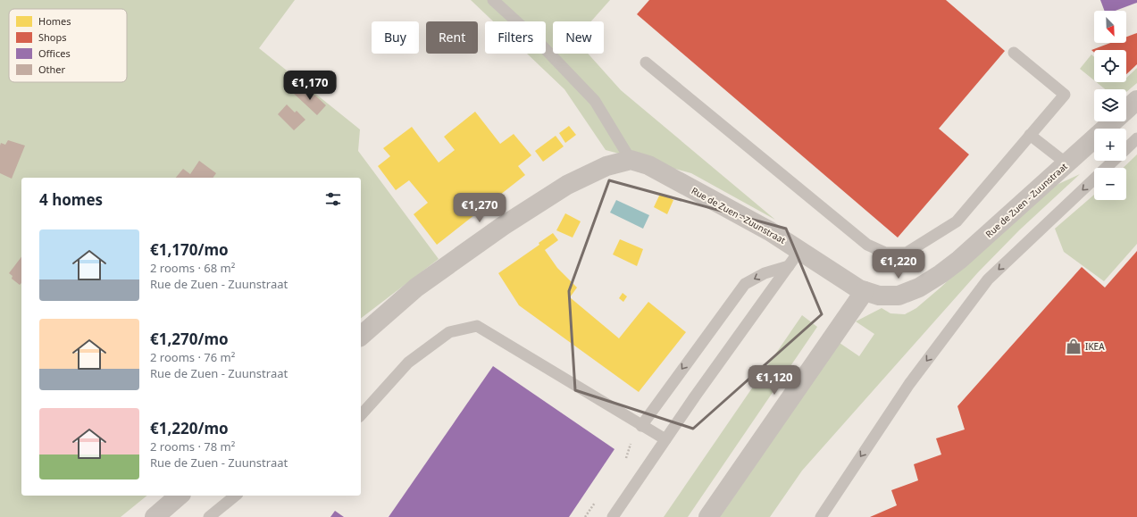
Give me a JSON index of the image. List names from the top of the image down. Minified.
{"streets":{"street":["Rue de Zuen - Zuunstraat"]},"places":{"shop":["IKEA"]},"legend":["Homes","Shops","Offices","Other"],"north":"bottom right","page":{"map_buttons":["+","−"],"chip":["Buy","Rent","Filters","New"],"price":["€1,170","€1,270","€1,220","€1,120"],"heading":"4 homes","list":[{"name":"€1,170/mo","note":"2 rooms · 68 m² · Rue de Zuen - Zuunstraat"},{"name":"€1,270/mo","note":"2 rooms · 76 m² · Rue de Zuen - Zuunstraat"},{"name":"€1,220/mo","note":"2 rooms · 78 m² · Rue de Zuen - Zuunstraat"}]}}
